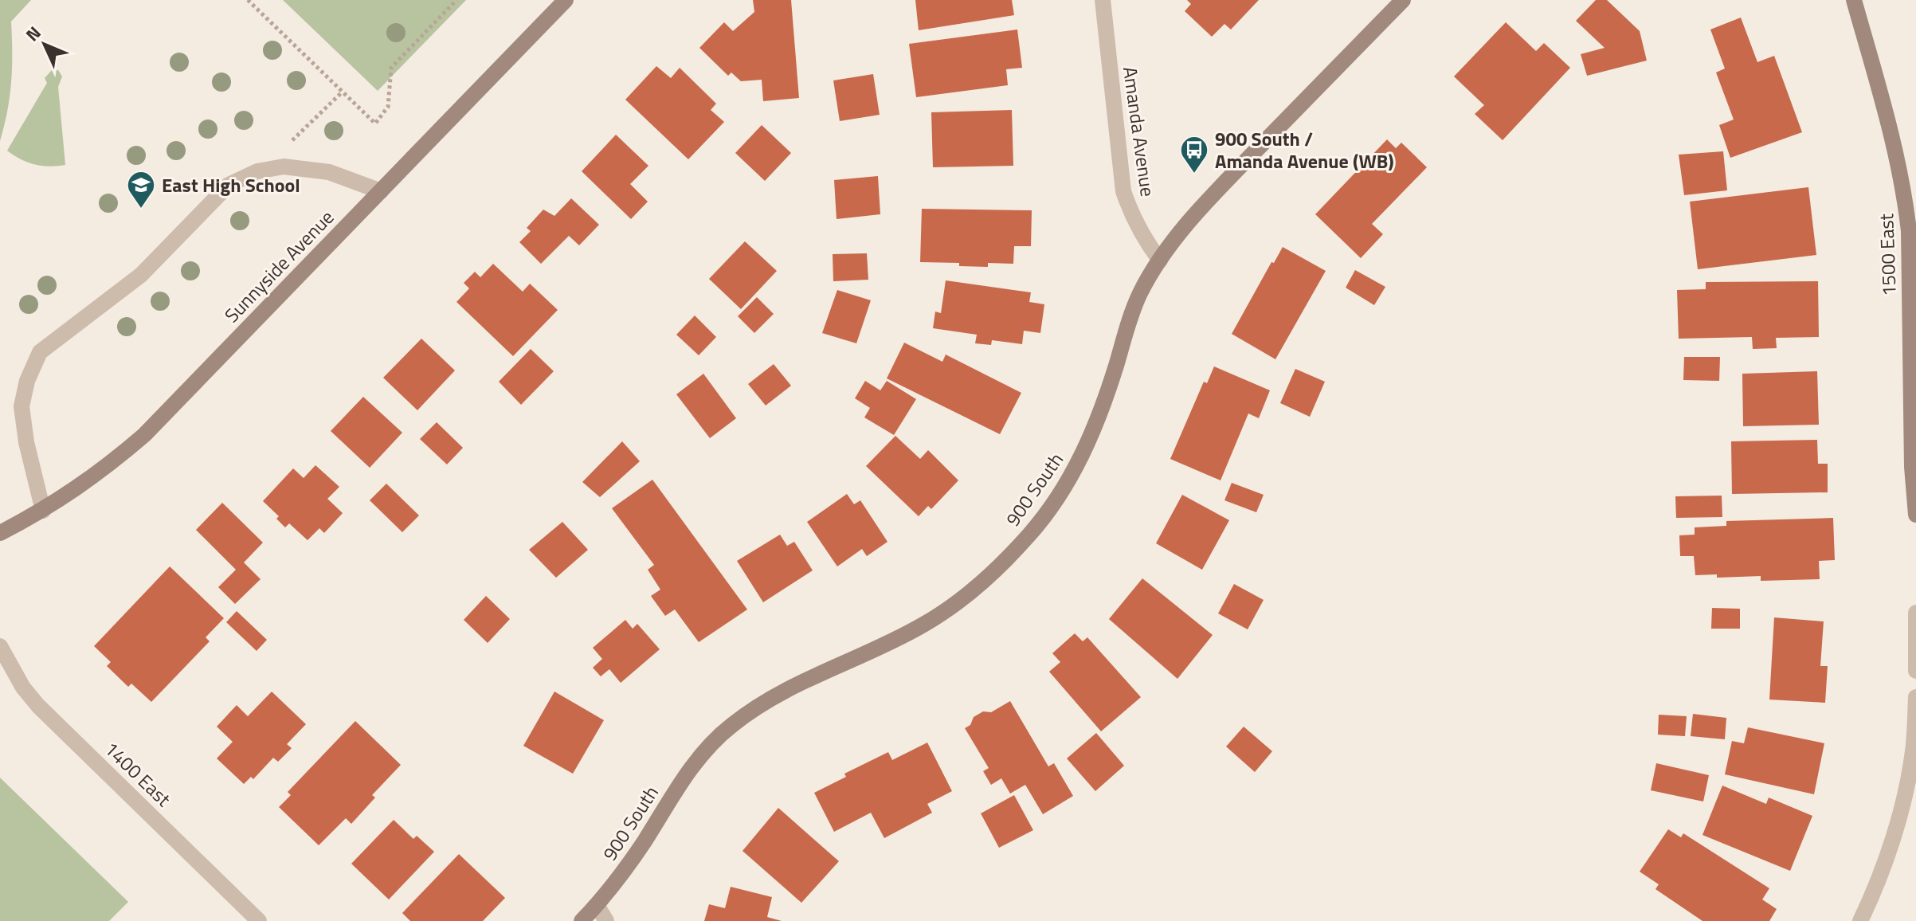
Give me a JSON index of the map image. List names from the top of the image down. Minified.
{"streets":{"street":["Amanda Avenue","1500 East","Sunnyside Avenue","900 South","1400 East"]},"crossings":[["Amanda Avenue","900 South"]],"places":{"bus stop":["900 South / Amanda Avenue (WB)"],"school or university":["East High School"]},"north":"top left"}
